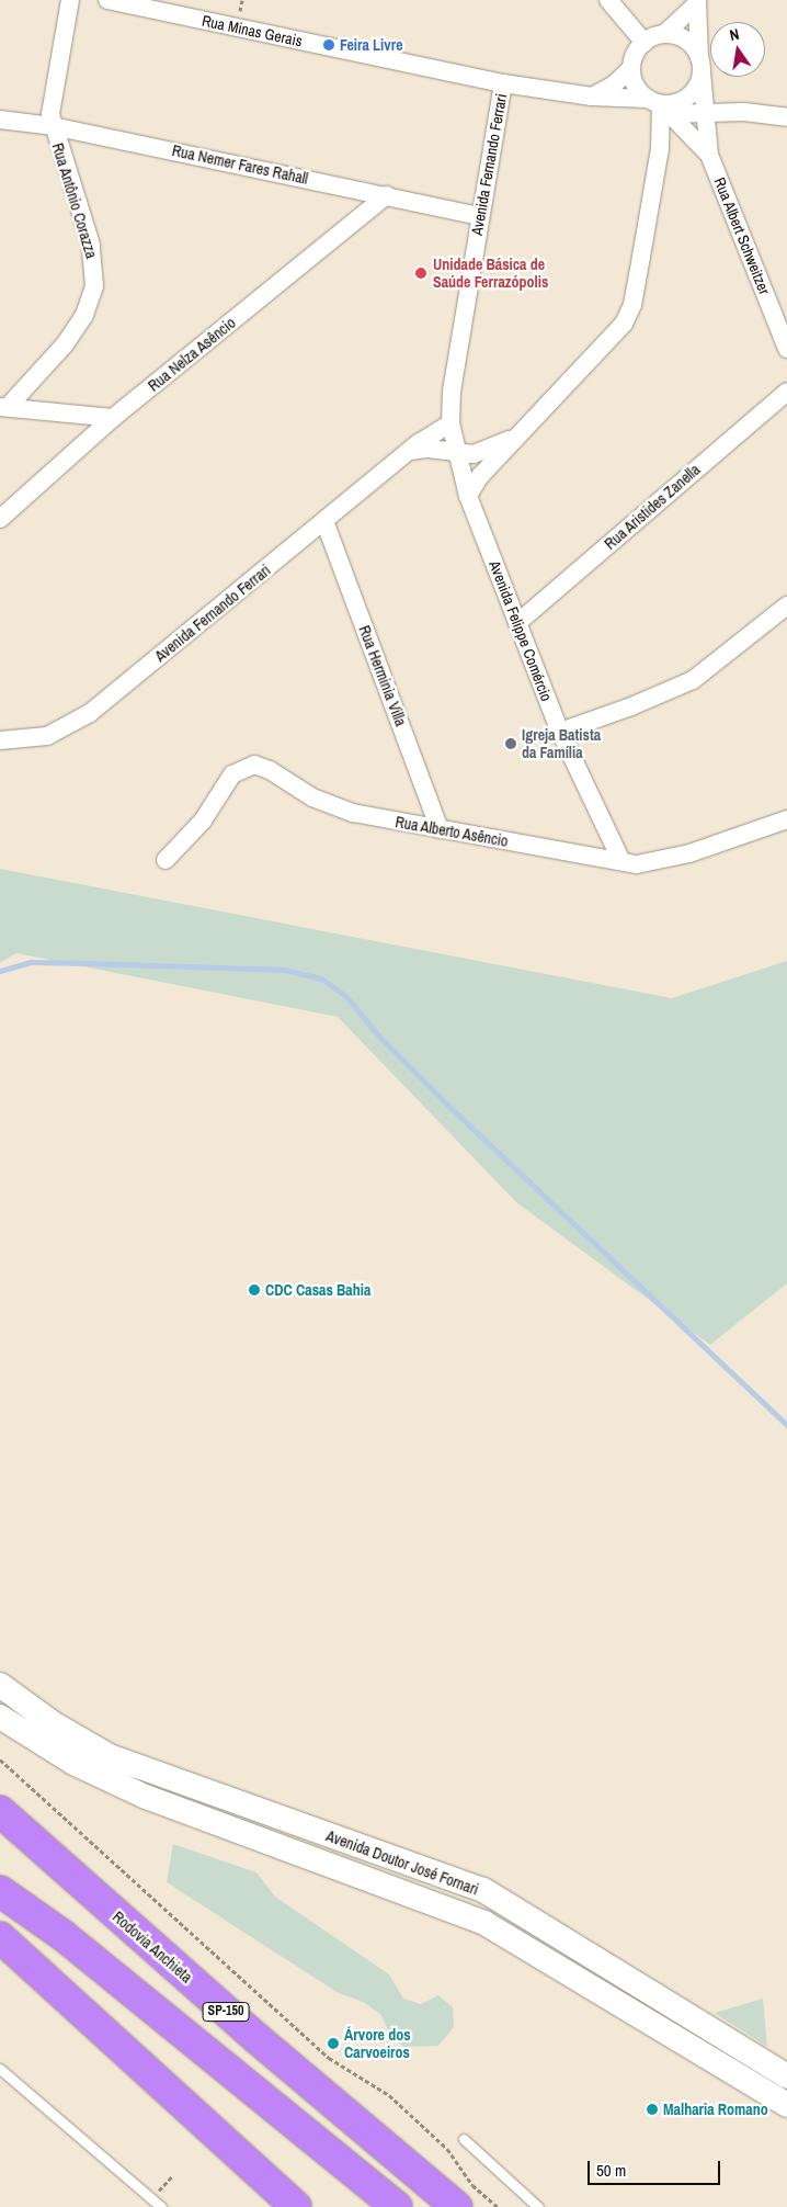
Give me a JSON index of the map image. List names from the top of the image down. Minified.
{"streets":{"highway":["Rodovia Anchieta","SP-150"],"street":["Rua Minas Gerais","Rua Nemer Fares Rahall","Avenida Fernando Ferrari","Rua Antônio Corazza","Rua Albert Schweitzer","Rua Nelza Asêncio","Rua Aristides Zanella","Avenida Felippe Comércio","Rua Herminia Villa","Rua Alberto Asêncio","Avenida Doutor José Fornari"]},"crossings":[["Rua Minas Gerais","Avenida Fernando Ferrari"],["Rua Minas Gerais","Rua Albert Schweitzer"],["Rua Nemer Fares Rahall","Avenida Fernando Ferrari"],["Rua Nemer Fares Rahall","Rua Antônio Corazza"],["Rua Nemer Fares Rahall","Rua Nelza Asêncio"],["Avenida Fernando Ferrari","Avenida Felippe Comércio"],["Avenida Fernando Ferrari","Rua Herminia Villa"],["Rua Aristides Zanella","Avenida Felippe Comércio"],["Avenida Felippe Comércio","Rua Alberto Asêncio"],["Rua Herminia Villa","Rua Alberto Asêncio"]],"places":["Feira Livre","Unidade Básica de Saúde Ferrazópolis","Igreja Batista da Família","CDC Casas Bahia","Árvore dos Carvoeiros","Malharia Romano"],"scale_bar":"50 m","north":"top"}
